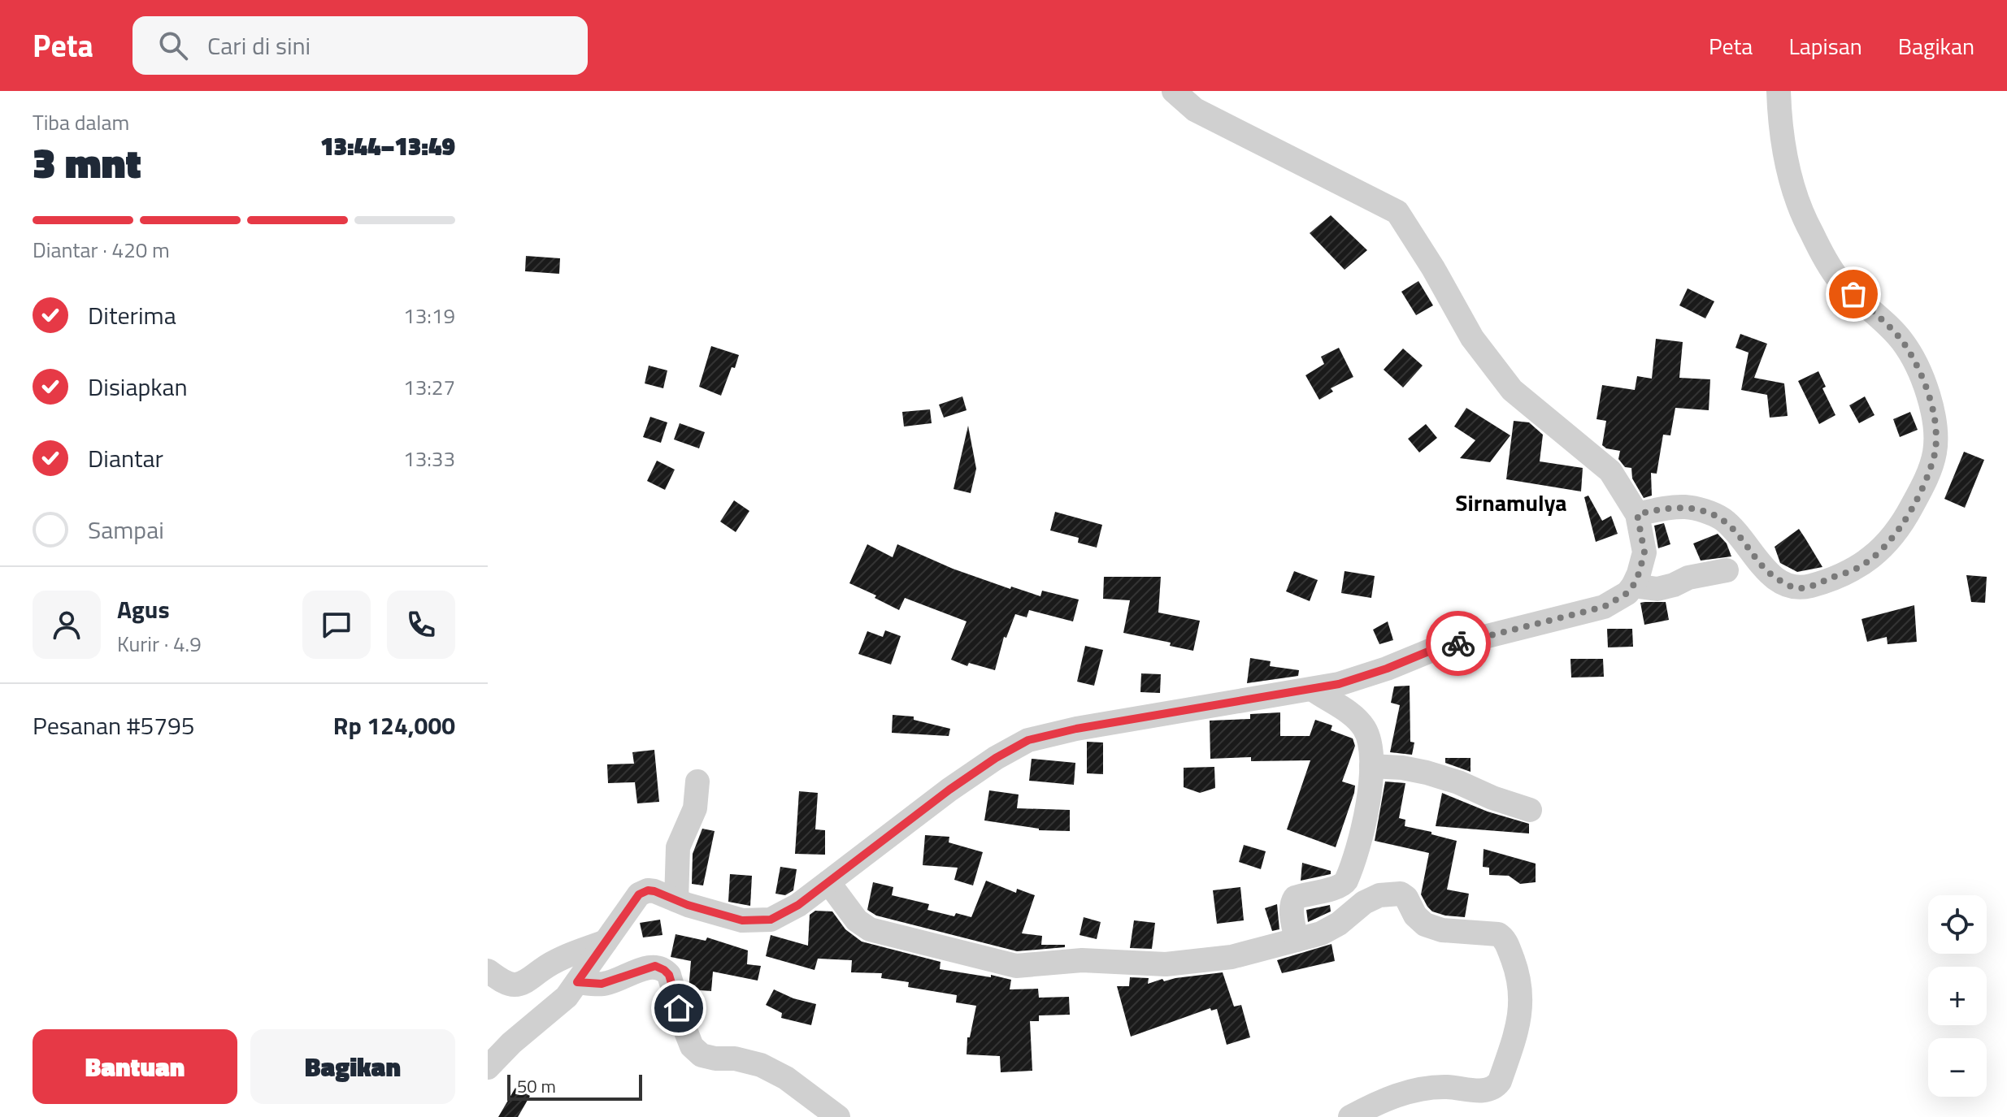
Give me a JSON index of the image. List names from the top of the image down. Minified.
{"districts":["Sirnamulya"],"scale_bar":"50 m","page":{"header":"Peta","search":"Cari di sini","nav":["Peta","Lapisan","Bagikan"],"heading":["3 mnt","Tiba dalam","13:44–13:49"],"panel":["Agus","Kurir · 4.9","Pesanan #5795","Rp 124,000"],"bar":"Diantar · 420 m","list":[["Diterima","13:19"],["Disiapkan","13:27"],["Diantar","13:33"],"Sampai"],"map_buttons":["+","−"],"buttons":["Bantuan","Bagikan"],"scale":"50 m"}}
